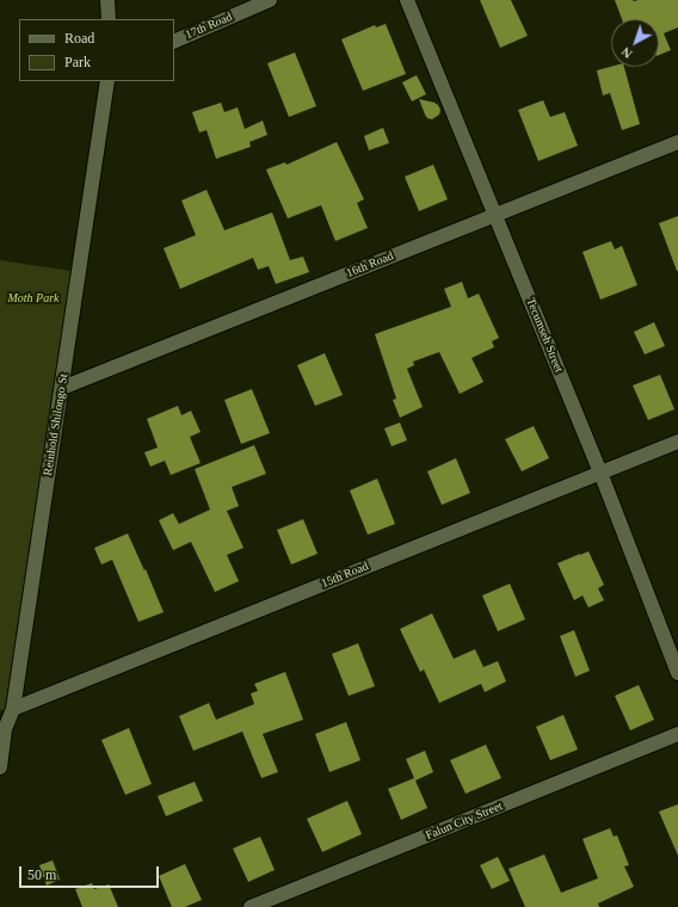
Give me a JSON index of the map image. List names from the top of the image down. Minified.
{"streets":{"street":["17th Road","16th Road","Tecumseh Street","Reinhold Shilongo St","15th Road","Falun City Street"]},"crossings":[["16th Road","Tecumseh Street"],["16th Road","Reinhold Shilongo St"],["Tecumseh Street","15th Road"],["Reinhold Shilongo St","15th Road"]],"parks":["Moth Park"],"legend":["Road","Park"],"scale_bar":"50 m","north":"bottom left"}
